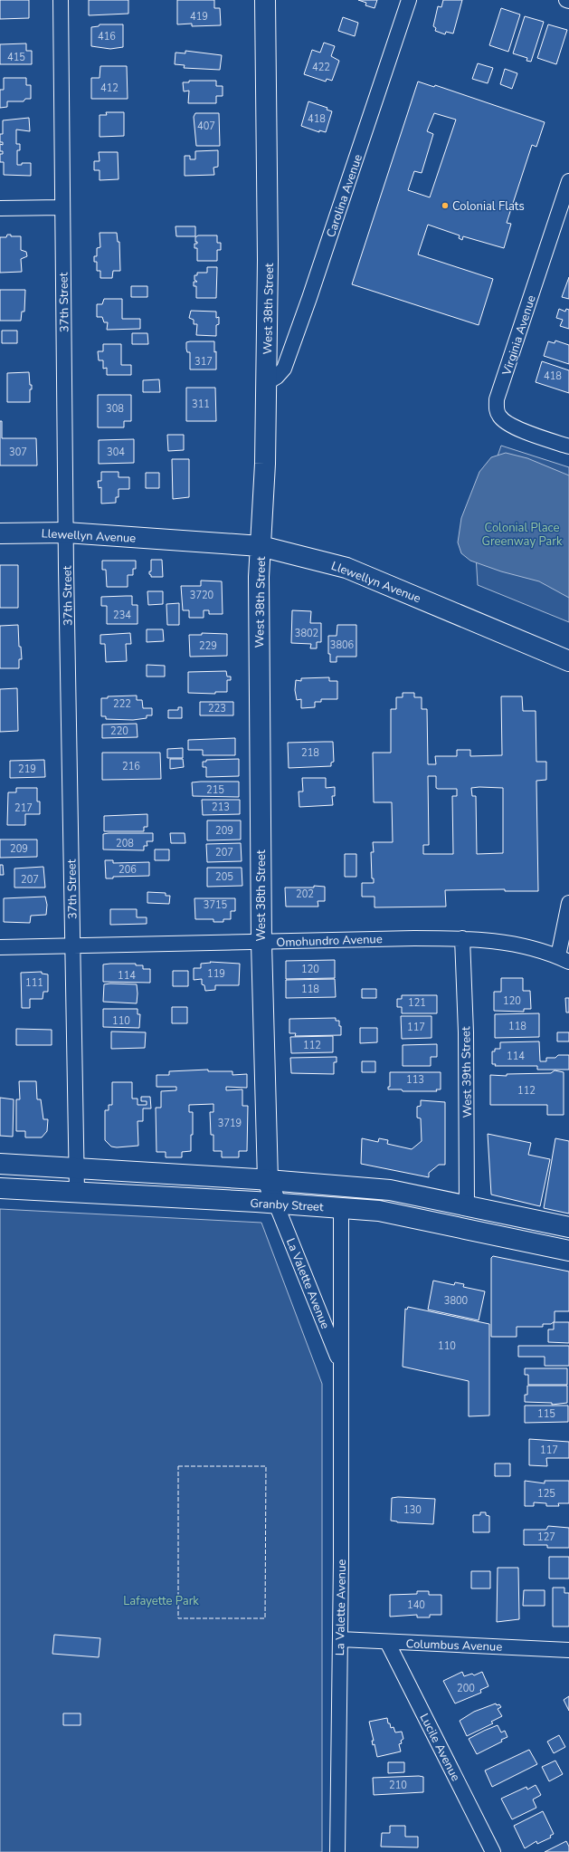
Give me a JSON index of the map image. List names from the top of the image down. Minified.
{"streets":{"main road":["West 38th Street","Llewellyn Avenue","Granby Street"],"street":["Carolina Avenue","37th Street","Virginia Avenue","Omohundro Avenue","West 39th Street","La Valette Avenue","Columbus Avenue","Lucile Avenue"]},"crossings":[["Carolina Avenue","West 38th Street"],["37th Street","Llewellyn Avenue"],["37th Street","Omohundro Avenue"],["37th Street","Granby Street"],["West 38th Street","Llewellyn Avenue"],["West 38th Street","Omohundro Avenue"],["West 38th Street","Granby Street"],["West 38th Street","La Valette Avenue"],["Omohundro Avenue","West 39th Street"],["West 39th Street","Granby Street"],["Granby Street","La Valette Avenue"],["La Valette Avenue","Columbus Avenue"],["Columbus Avenue","Lucile Avenue"]],"parks":["Colonial Place Greenway Park","Lafayette Park"],"places":["Colonial Flats"],"house_numbers":["419","416","415","422","412","418","407","317","418","311","308","307","304","3720","234","3802","3806","229","222","223","220","218","216","219","215","213","217","209","208","209","207","206","205","207","202","3715","120","119","114","111","118","120","121","110","118","117","112","114","113","112","3719","3800","110","115","117","125","130","127","140","200","210"]}
